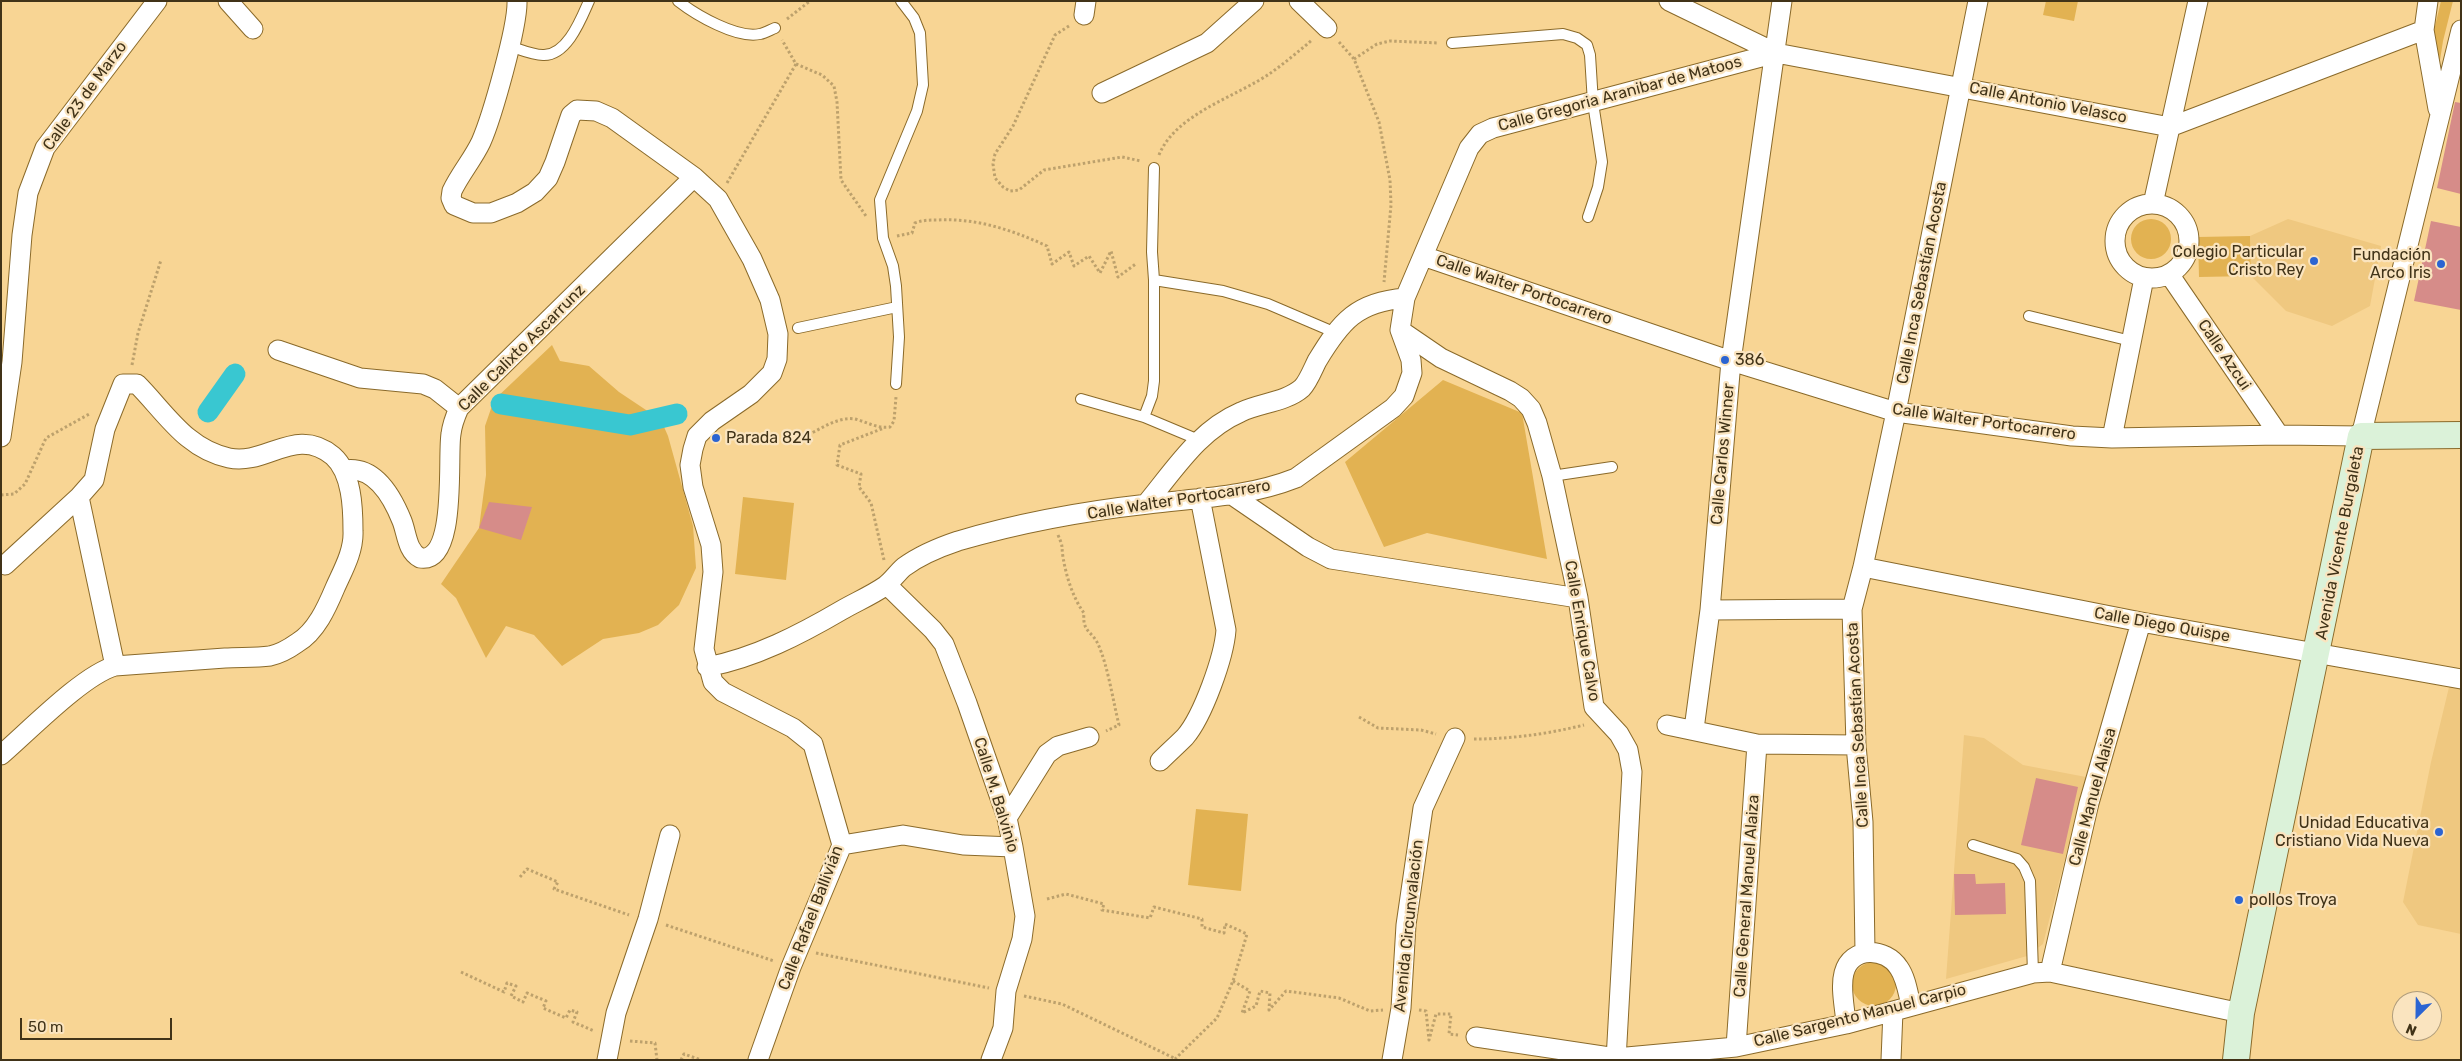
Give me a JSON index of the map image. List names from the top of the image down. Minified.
{"streets":{"main road":["Calle Walter Portocarrero","Avenida Vicente Burgaleta"],"street":["Calle Gregoria Aranibar de Matoos","Calle 23 de Marzo","Calle Antonio Velasco","Calle Inca Sebastían Acosta","Calle Calixto Ascarrunz","Calle Azcui","Calle Carlos Winner","Calle Diego Quispe","Calle Enrique Calvo","Calle M. Balvinio","Calle Manuel Alaisa","Calle General Manuel Alaiza","Calle Rafael Ballivián","Avenida Circunvalación","Calle Sargento Manuel Carpio"]},"crossings":[["Calle Gregoria Aranibar de Matoos","Calle Antonio Velasco"],["Calle Gregoria Aranibar de Matoos","Calle Walter Portocarrero"],["Calle Gregoria Aranibar de Matoos","Calle Carlos Winner"],["Calle Antonio Velasco","Calle Inca Sebastían Acosta"],["Calle Antonio Velasco","Calle Carlos Winner"],["Calle Inca Sebastían Acosta","Calle Walter Portocarrero"],["Calle Inca Sebastían Acosta","Calle Diego Quispe"],["Calle Walter Portocarrero","Calle Azcui"],["Calle Walter Portocarrero","Calle Carlos Winner"],["Calle Walter Portocarrero","Avenida Vicente Burgaleta"],["Calle Walter Portocarrero","Calle Enrique Calvo"],["Calle Walter Portocarrero","Calle M. Balvinio"],["Calle Walter Portocarrero","Calle Rafael Ballivián"],["Calle Calixto Ascarrunz","Calle Rafael Ballivián"],["Avenida Vicente Burgaleta","Calle Diego Quispe"],["Avenida Vicente Burgaleta","Calle Sargento Manuel Carpio"],["Calle Diego Quispe","Calle Manuel Alaisa"],["Calle Enrique Calvo","Calle Sargento Manuel Carpio"],["Calle Manuel Alaisa","Calle Sargento Manuel Carpio"],["Calle General Manuel Alaiza","Calle Sargento Manuel Carpio"]],"places":["Colegio Particular Cristo Rey","Fundación Arco Iris","386","Parada 824","Unidad Educativa Cristiano Vida Nueva","pollos Troya"],"scale_bar":"50 m","north":"bottom left"}
